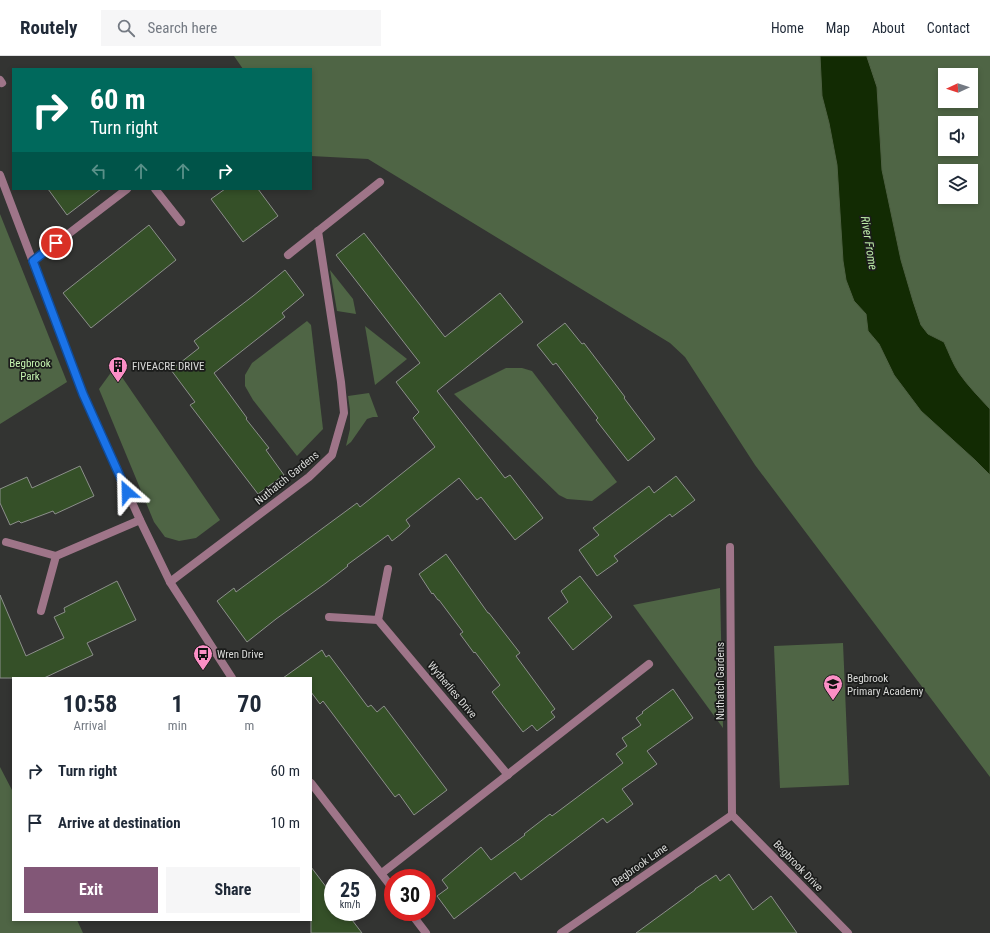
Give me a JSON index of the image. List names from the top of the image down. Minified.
{"streets":{"street":["Nuthatch Gardens","Wytherlies Drive","Begbrook Lane","Begbrook Drive"]},"crossings":[["Nuthatch Gardens","Begbrook Lane"],["Nuthatch Gardens","Begbrook Drive"],["Begbrook Lane","Begbrook Drive"]],"water":["River Frome"],"parks":["Begbrook Park"],"places":{"building":["FIVEACRE DRIVE"],"bus stop":["Wren Drive"],"school or university":["Begbrook Primary Academy"]},"north":"left","page":{"header":"Routely","search":"Search here","nav":["Home","Map","About","Contact"],"turn":["60 m","Turn right"],"eta":["10:58","Arrival","1","min","70","m"],"list":[{"name":"Turn right","value":"60 m"},{"name":"Arrive at destination","value":"10 m"}],"buttons":["Exit","Share"],"speed":"25 km/h","limit":"30"}}
